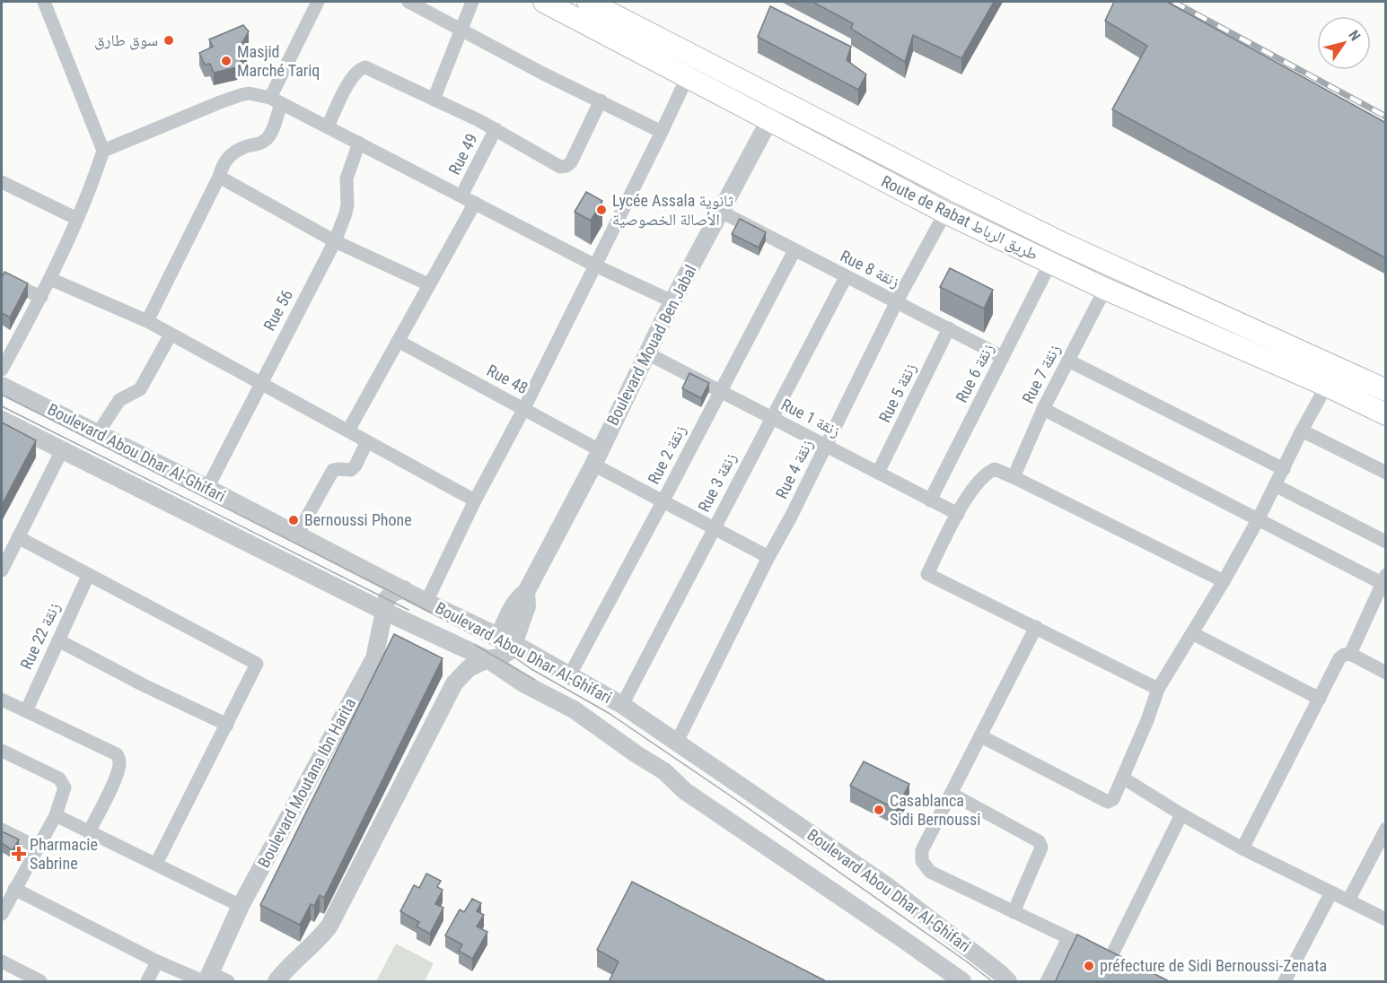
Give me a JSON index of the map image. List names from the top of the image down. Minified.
{"streets":{"main road":["Route de Rabat طريق الرباط"],"street":["Rue 49","Rue 8 زنقة","Rue 56","Boulevard Mouad Ben Jabal","Rue 6 زنقة","Rue 7 زنقة","Rue 48","Rue 5 زنقة","Rue 1 زنقة","Boulevard Abou Dhar Al-Ghifari","Rue 2 زنقة","Rue 4 زنقة","Rue 3 زنقة","Rue 22 زنقة","Boulevard Moutana Ibn Harita"]},"crossings":[["Route de Rabat طريق الرباط","Boulevard Mouad Ben Jabal"],["Route de Rabat طريق الرباط","Rue 6 زنقة"],["Route de Rabat طريق الرباط","Rue 7 زنقة"],["Route de Rabat طريق الرباط","Rue 4 زنقة"],["Rue 8 زنقة","Boulevard Mouad Ben Jabal"],["Rue 8 زنقة","Rue 6 زنقة"],["Rue 8 زنقة","Rue 5 زنقة"],["Rue 8 زنقة","Rue 2 زنقة"],["Rue 8 زنقة","Rue 4 زنقة"],["Rue 8 زنقة","Rue 3 زنقة"],["Rue 56","Boulevard Abou Dhar Al-Ghifari"],["Boulevard Mouad Ben Jabal","Rue 48"],["Boulevard Mouad Ben Jabal","Rue 1 زنقة"],["Boulevard Mouad Ben Jabal","Boulevard Abou Dhar Al-Ghifari"],["Rue 6 زنقة","Rue 1 زنقة"],["Rue 48","Rue 2 زنقة"],["Rue 48","Rue 4 زنقة"],["Rue 48","Rue 3 زنقة"],["Rue 5 زنقة","Rue 1 زنقة"],["Rue 1 زنقة","Rue 2 زنقة"],["Rue 1 زنقة","Rue 4 زنقة"],["Rue 1 زنقة","Rue 3 زنقة"],["Boulevard Abou Dhar Al-Ghifari","Rue 2 زنقة"],["Boulevard Abou Dhar Al-Ghifari","Rue 4 زنقة"],["Boulevard Abou Dhar Al-Ghifari","Rue 3 زنقة"],["Boulevard Abou Dhar Al-Ghifari","Boulevard Moutana Ibn Harita"]],"places":{"other":["سوق طارق","Masjid Marché Tariq","Lycée Assala ثانوية الأصالة الخصوصية","Bernoussi Phone","Casablanca Sidi Bernoussi","préfecture de Sidi Bernoussi-Zenata"],"health":["Pharmacie Sabrine"]},"north":"top right"}
